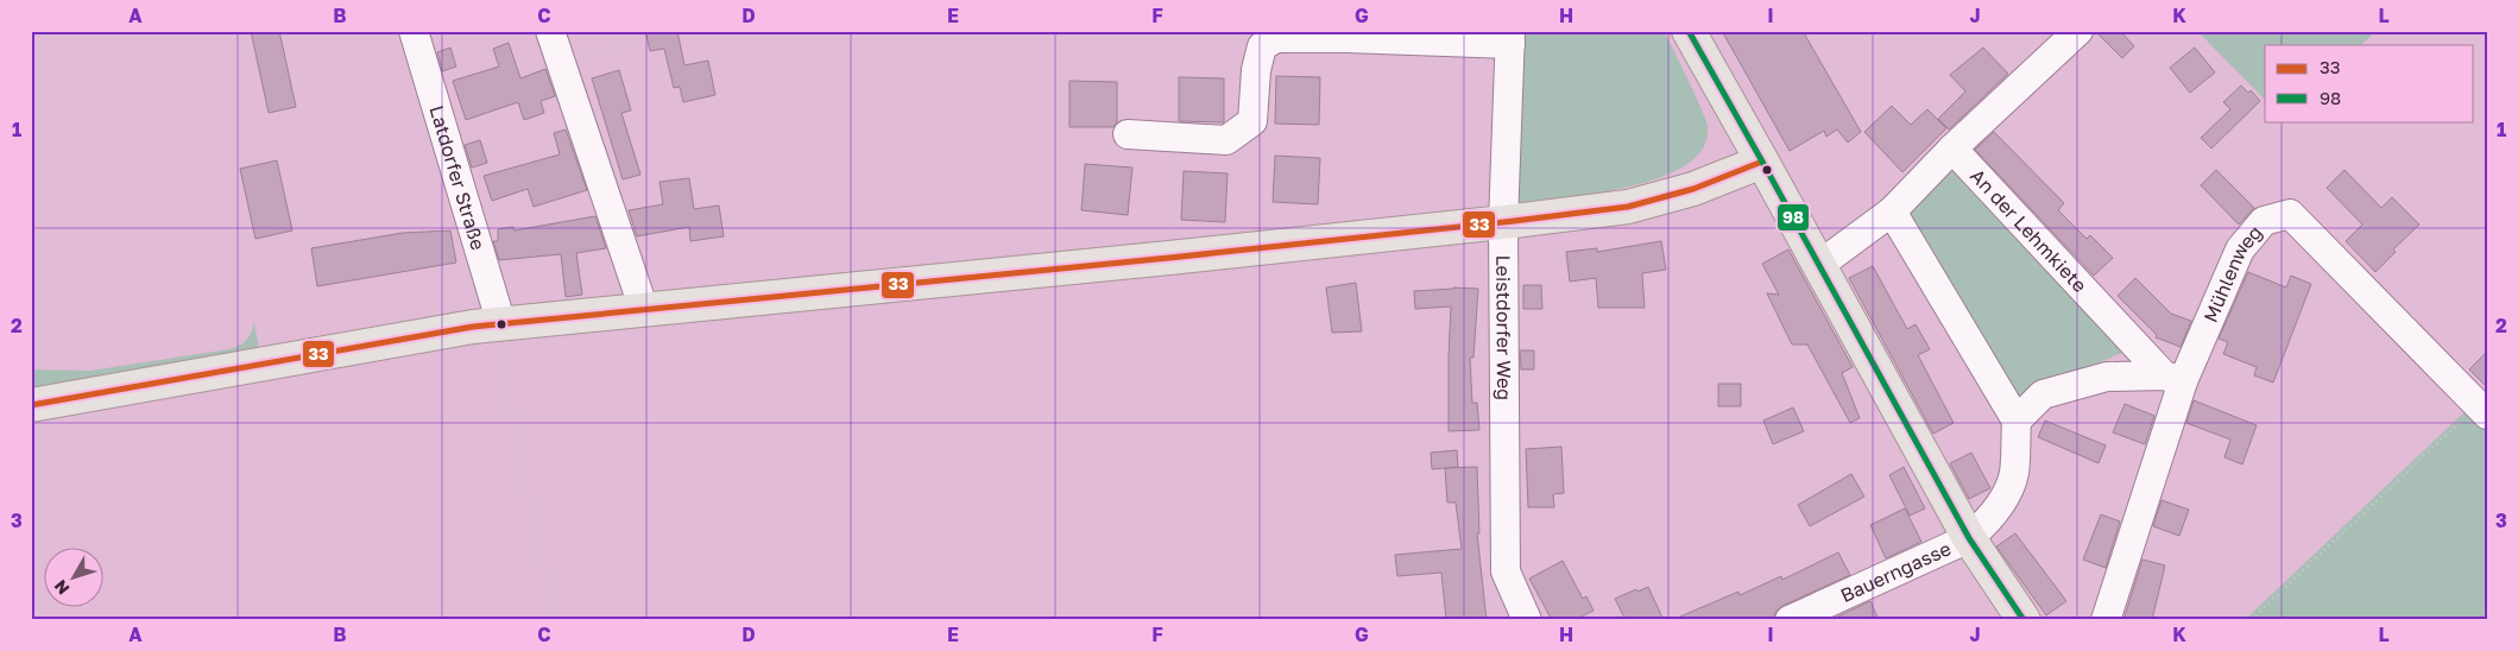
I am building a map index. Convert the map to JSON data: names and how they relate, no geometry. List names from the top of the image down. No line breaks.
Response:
{"streets":{"street":["Latdorfer Straße","An der Lehmkiete","Mühlenweg","Leistdorfer Weg","Bauerngasse"]},"crossings":[["An der Lehmkiete","Mühlenweg"]],"lines":["transit line 98","transit line 33"],"legend":["33","98"],"north":"bottom left","grid":{"columns":["A","B","C","D","E","F","G","H","I","J","K","L"],"rows":["1","2","3"]}}
